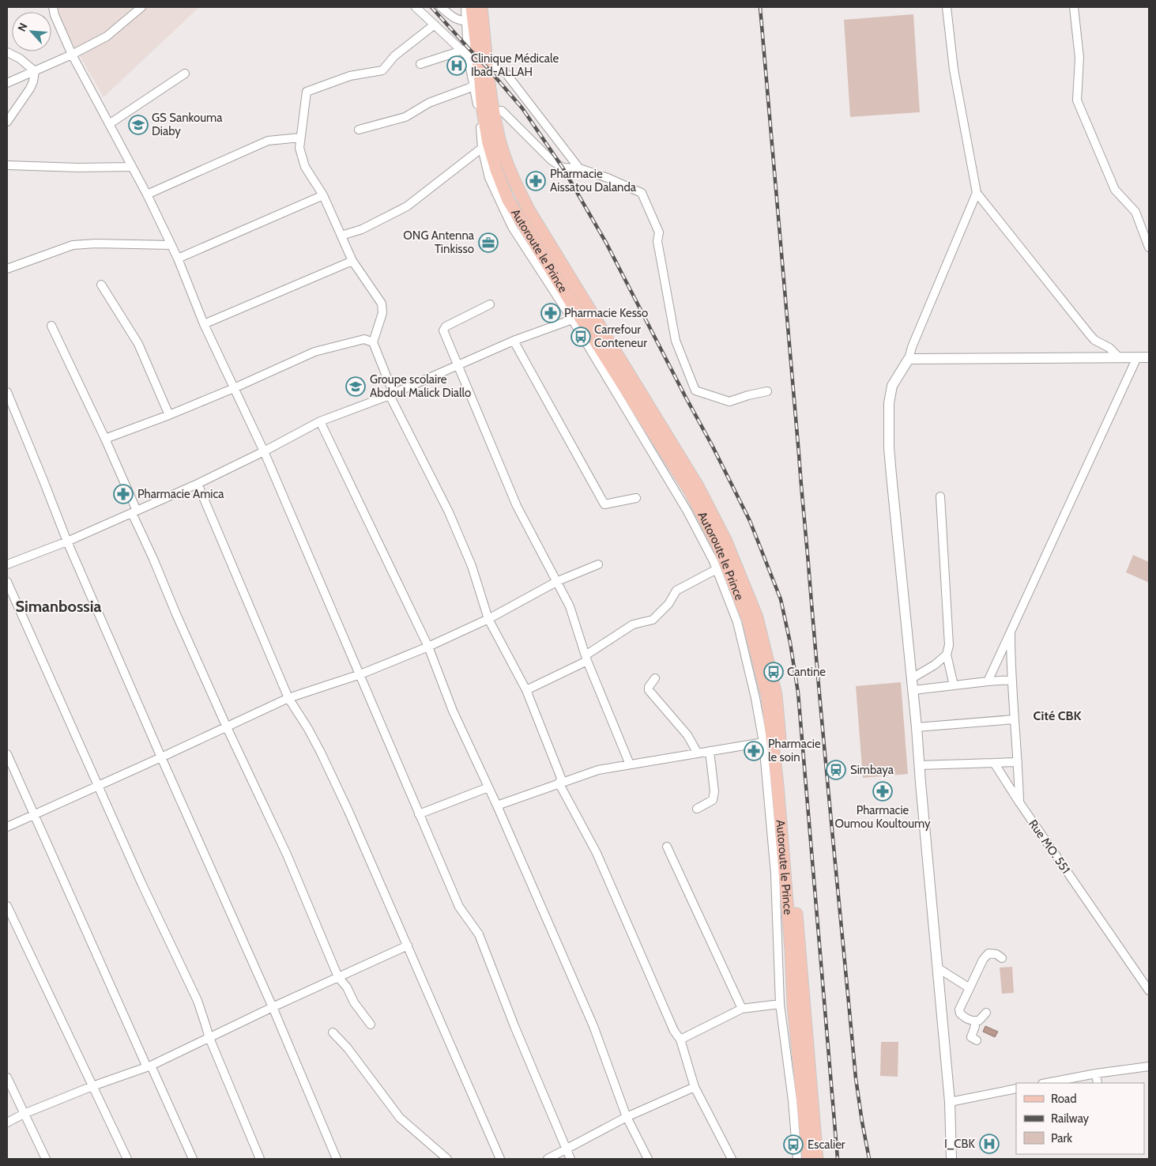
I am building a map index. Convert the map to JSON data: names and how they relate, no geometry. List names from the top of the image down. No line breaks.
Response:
{"streets":{"main road":["Autoroute le Prince"],"street":["Rue MO. 551"]},"districts":["Simanbossia","Cité CBK"],"places":{"hospital":["Clinique Médicale Ibad-ALLAH","I_CBK"],"school or university":["GS Sankouma Diaby","Groupe scolaire Abdoul Malick Diallo"],"pharmacy":["Pharmacie Aissatou Dalanda","Pharmacie Kesso","Pharmacie Amica","Pharmacie le soin","Pharmacie Oumou Koultoumy"],"office":["ONG Antenna Tinkisso"],"bus stop":["Carrefour Conteneur","Cantine","Escalier"],"station":["Simbaya"]},"legend":["Road","Railway","Park"],"north":"top left"}
